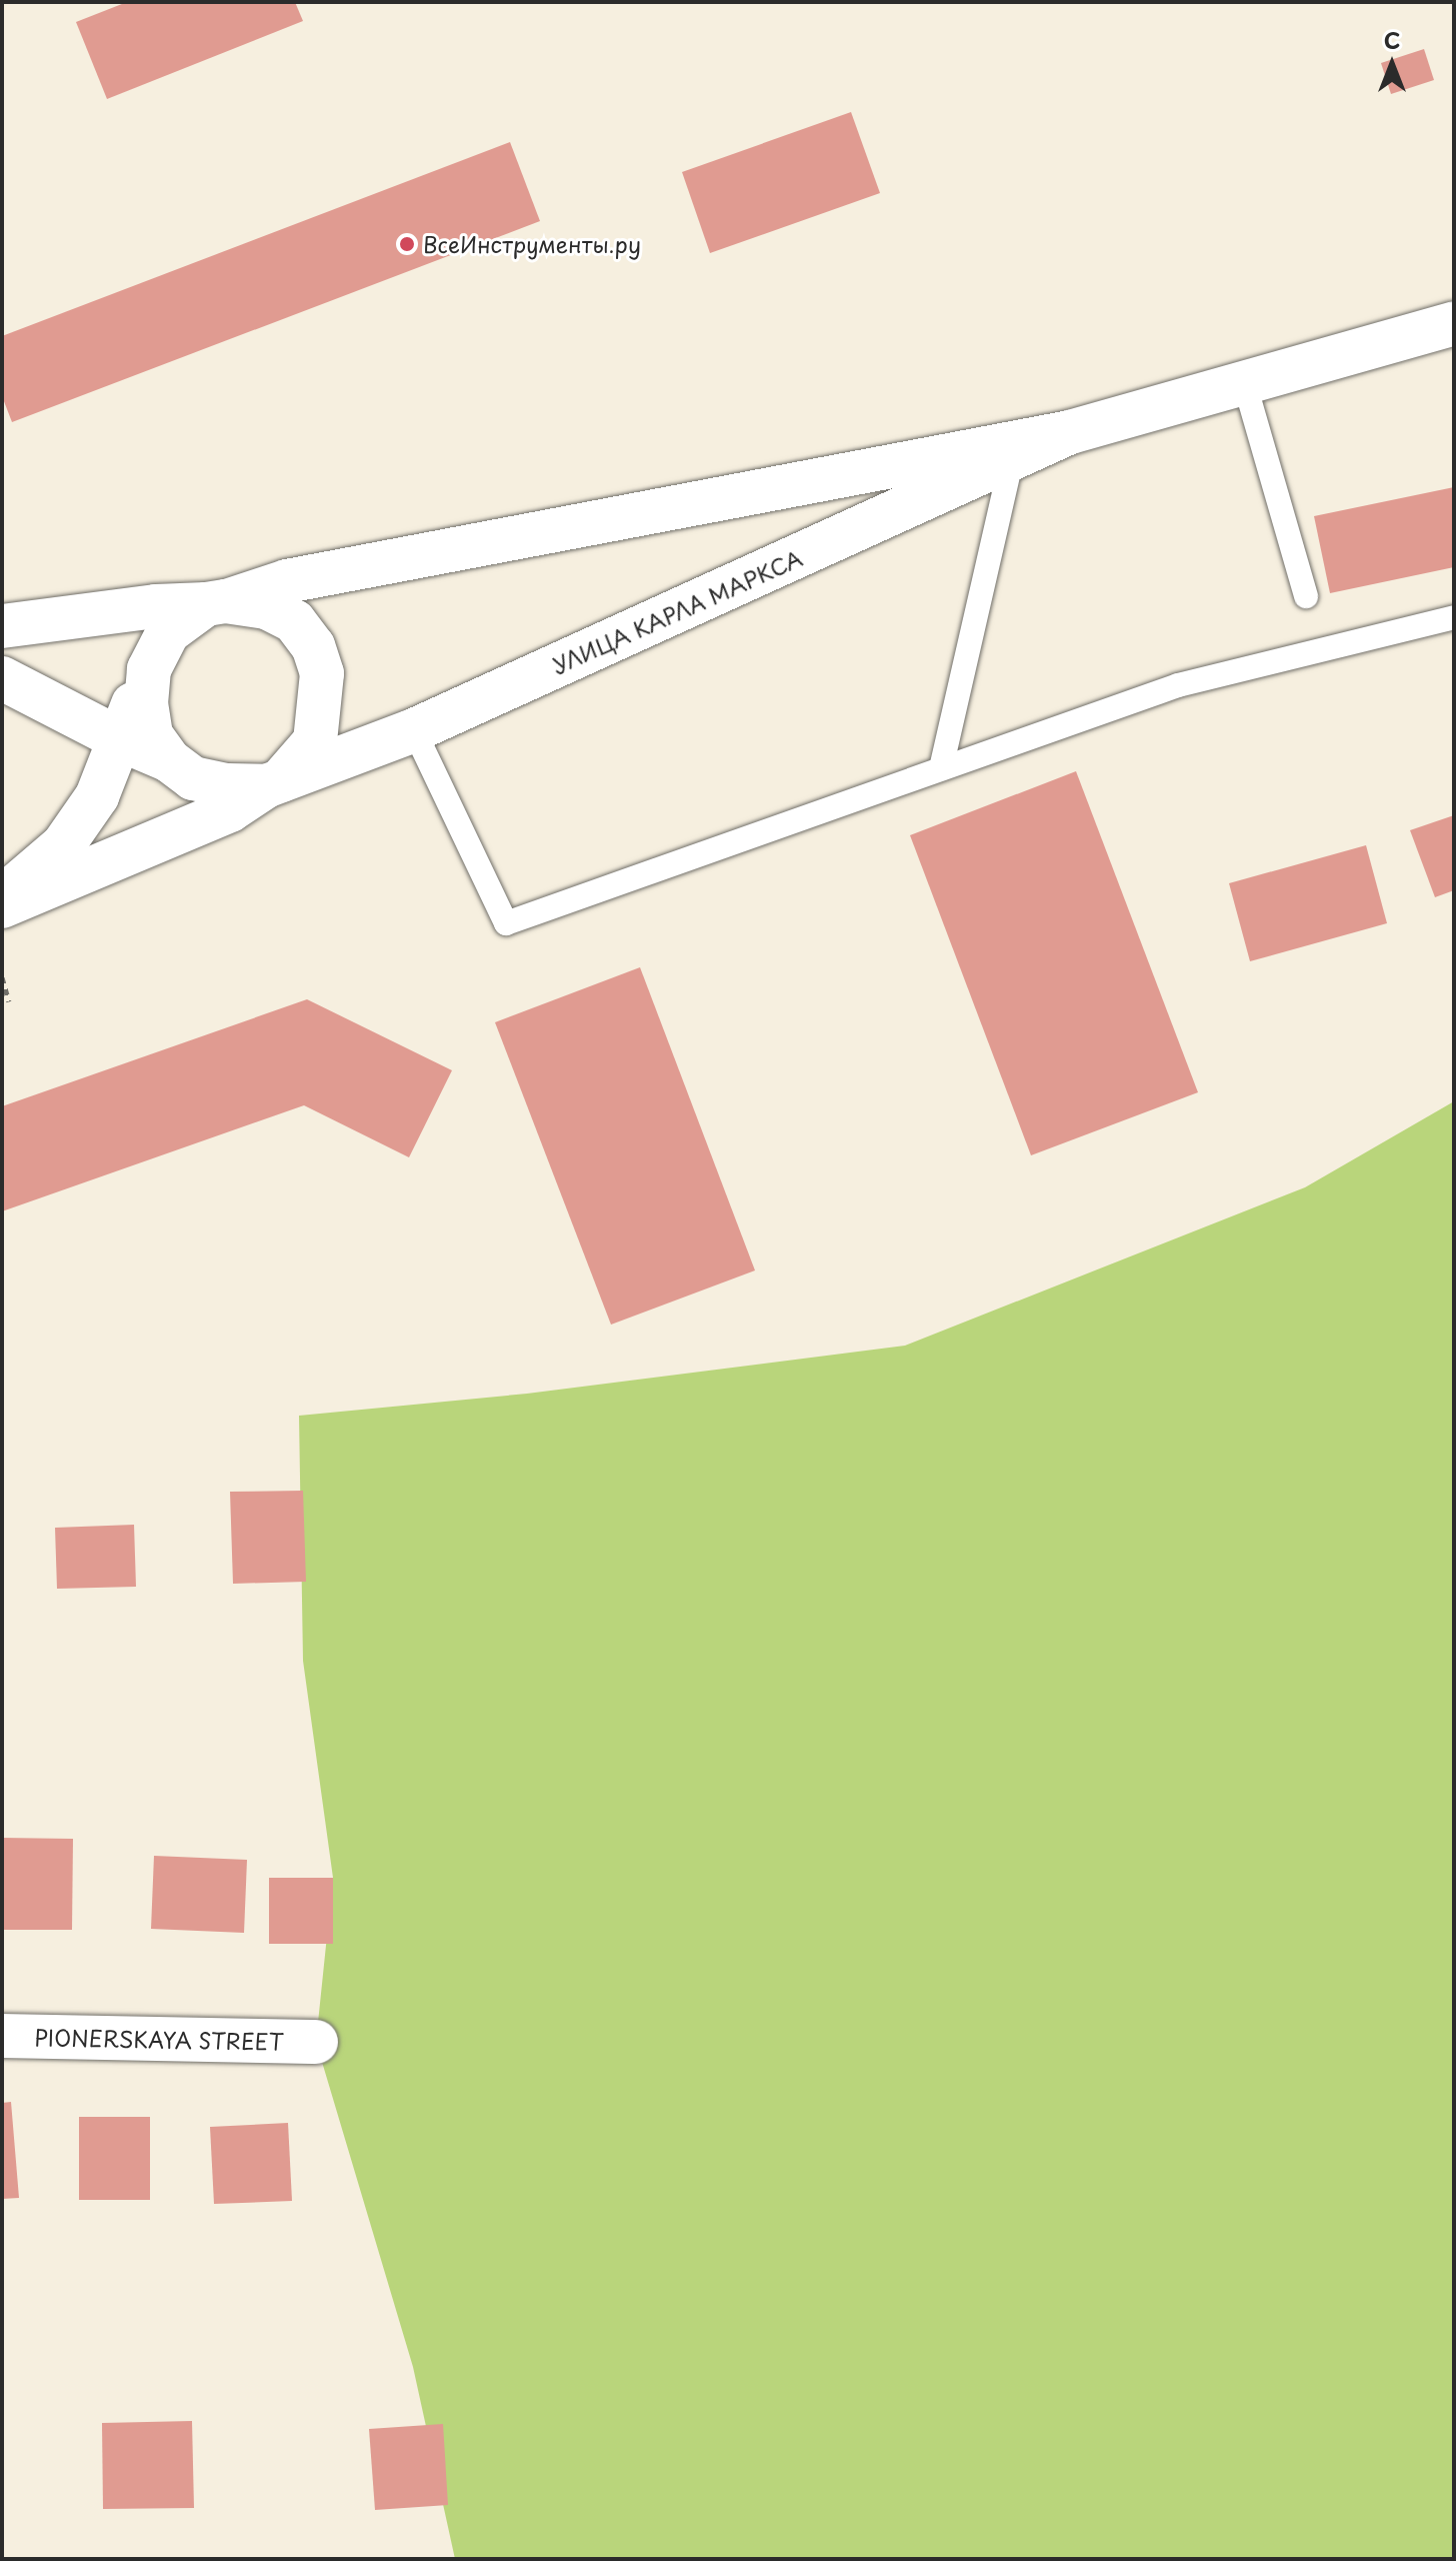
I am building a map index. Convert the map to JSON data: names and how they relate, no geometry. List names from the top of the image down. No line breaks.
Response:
{"streets":{"main road":["УЛИЦА КАРЛА МАРКСА","PIONERSKAYA STREET"]},"places":["ВсеИнструменты.ру"],"north":"top"}
